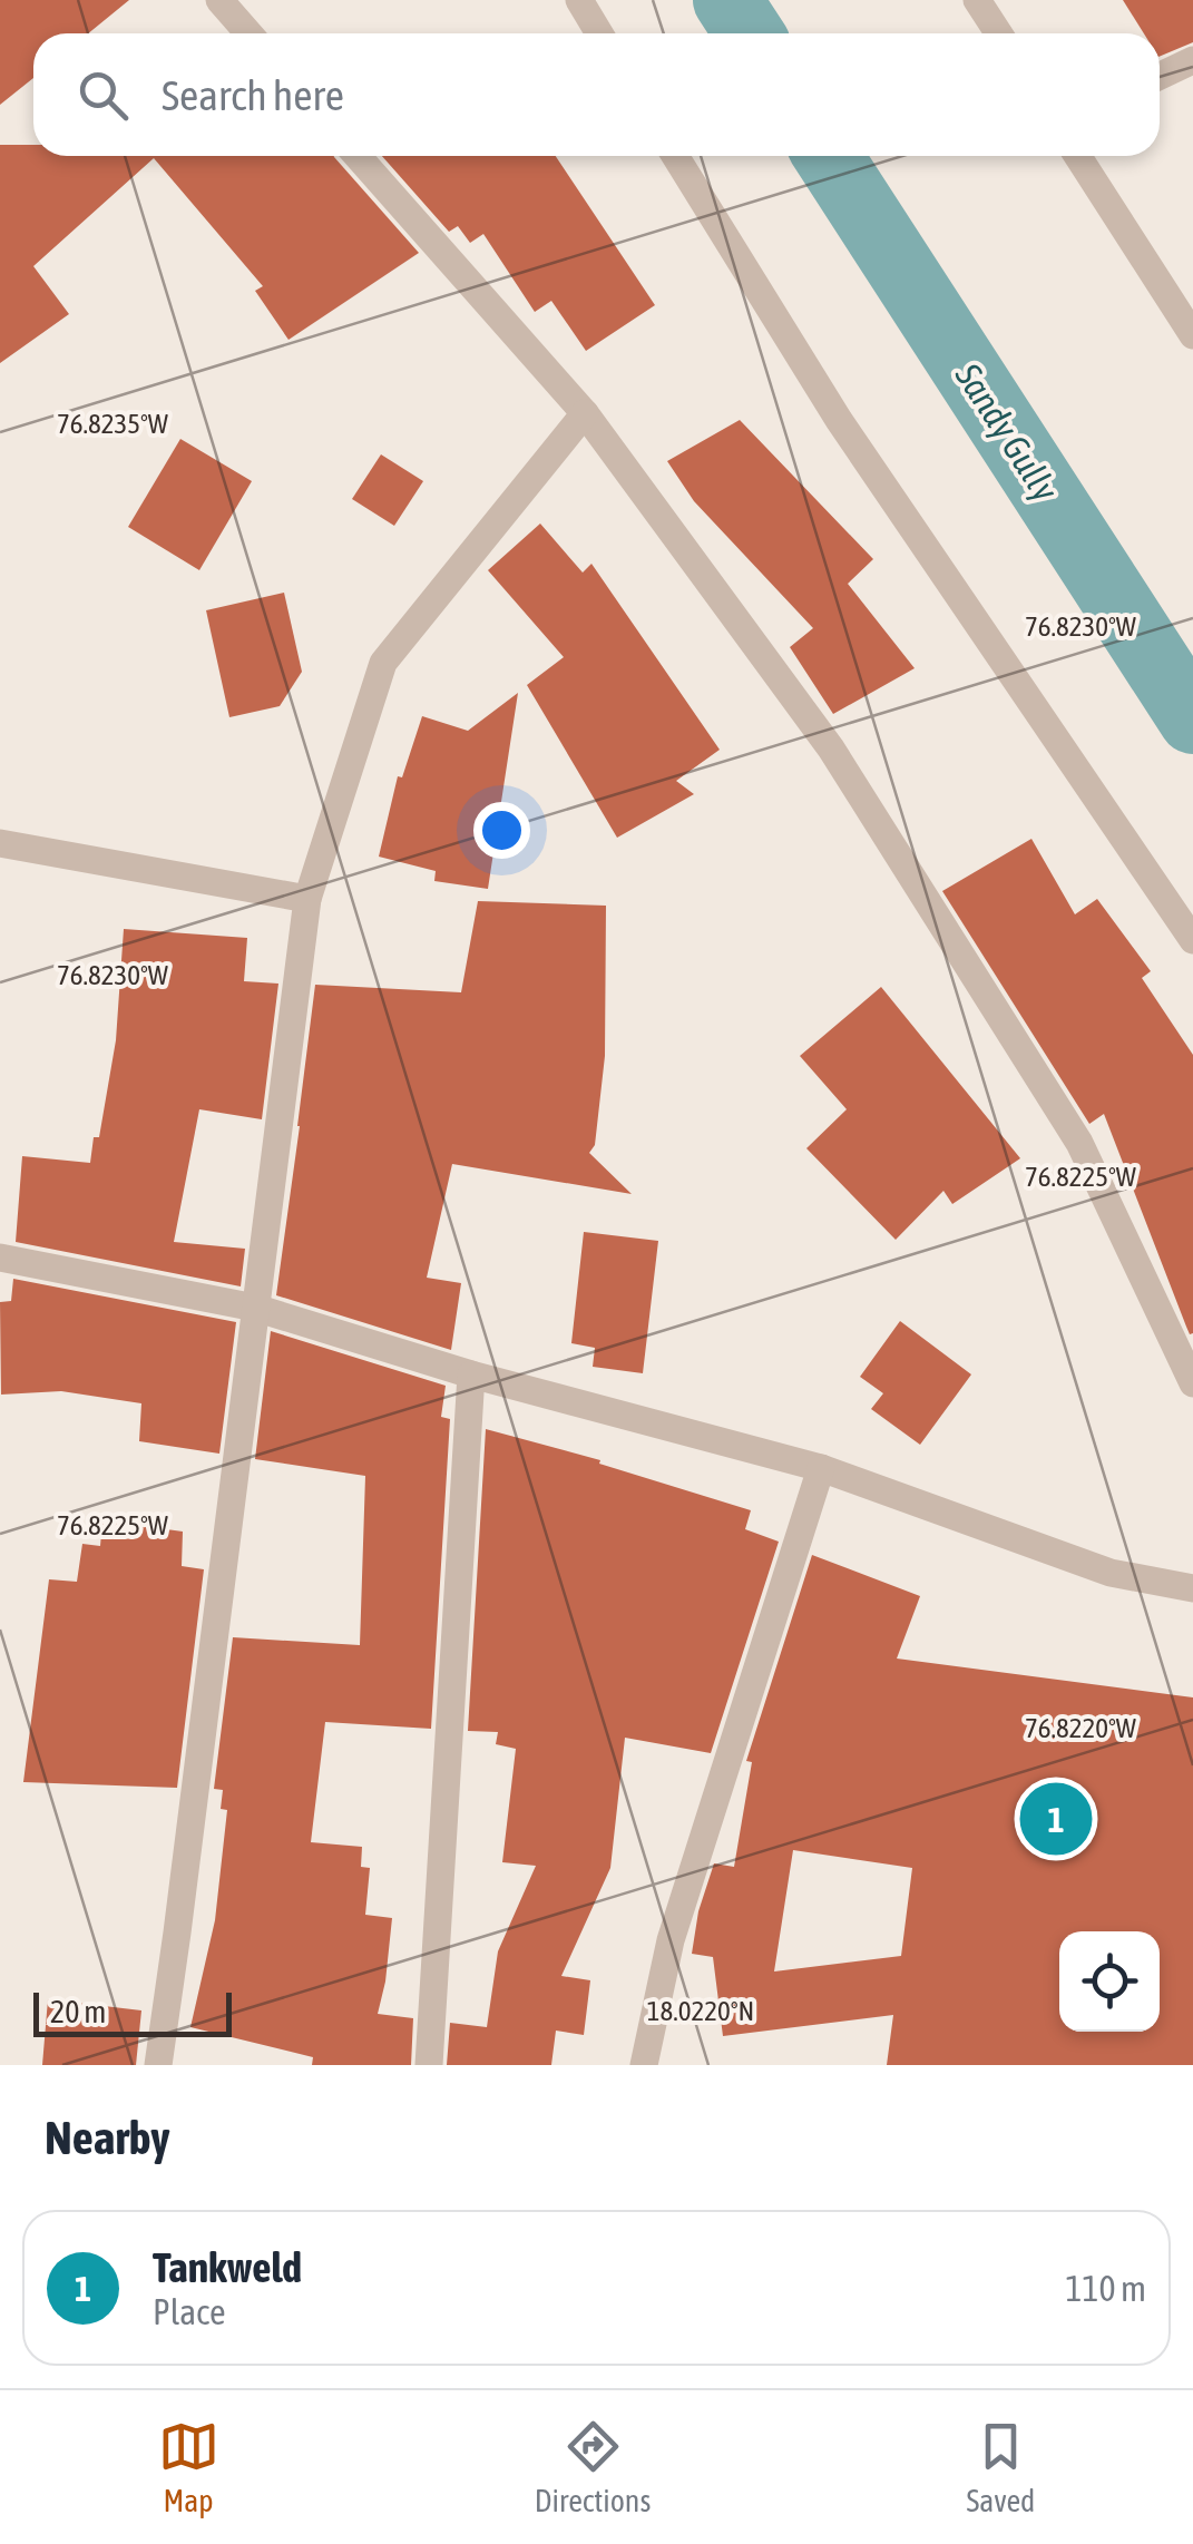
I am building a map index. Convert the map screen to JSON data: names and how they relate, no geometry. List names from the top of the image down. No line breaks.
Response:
{"water":["Sandy Gully"],"scale_bar":"20 m","page":{"search":"Search here","pins":"1","scale":"20 m","heading":"Nearby","list":[{"mark":"1","name":"Tankweld","note":"Place","value":"110 m"}],"nav":["Map","Directions","Saved"]},"coordinates":["76.8235°W","76.8230°W","76.8225°W","76.8220°W","18.0220°N"]}
